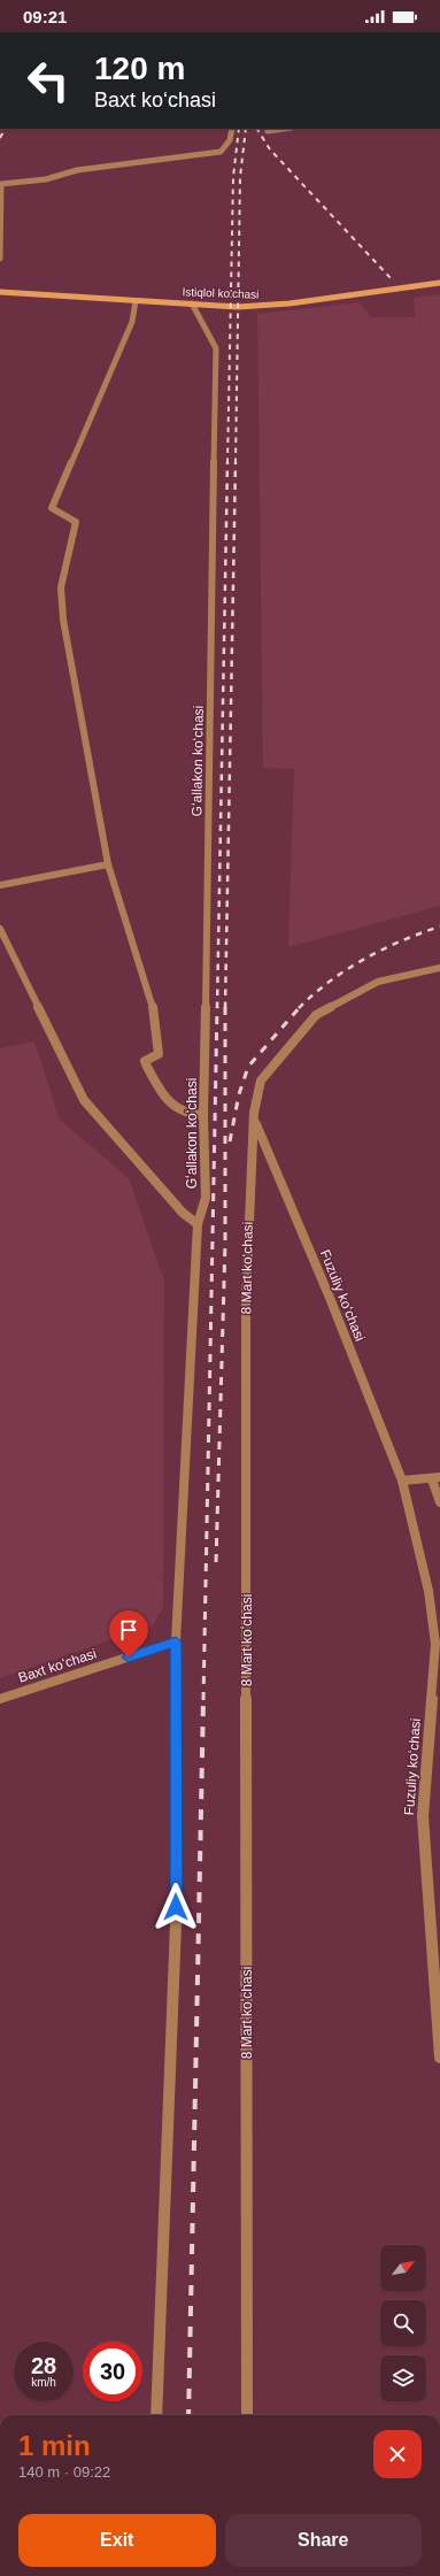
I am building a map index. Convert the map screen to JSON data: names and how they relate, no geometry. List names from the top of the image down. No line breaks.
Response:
{"streets":{"main road":["Istiqlol ko'chasi"],"street":["Gʻallakon koʻchasi","8 Mart koʻchasi","Fuzuliy koʻchasi","Baxt koʻchasi"]},"crossings":[["Istiqlol ko'chasi","Gʻallakon koʻchasi"],["Gʻallakon koʻchasi","Baxt koʻchasi"],["8 Mart koʻchasi","Fuzuliy koʻchasi"]],"north":"top right","page":{"status":"09:21","turn":["120 m","Baxt koʻchasi"],"speed":"28 km/h","limit":"30","heading":["1 min","140 m · 09:22"],"buttons":["Exit","Share"]}}
